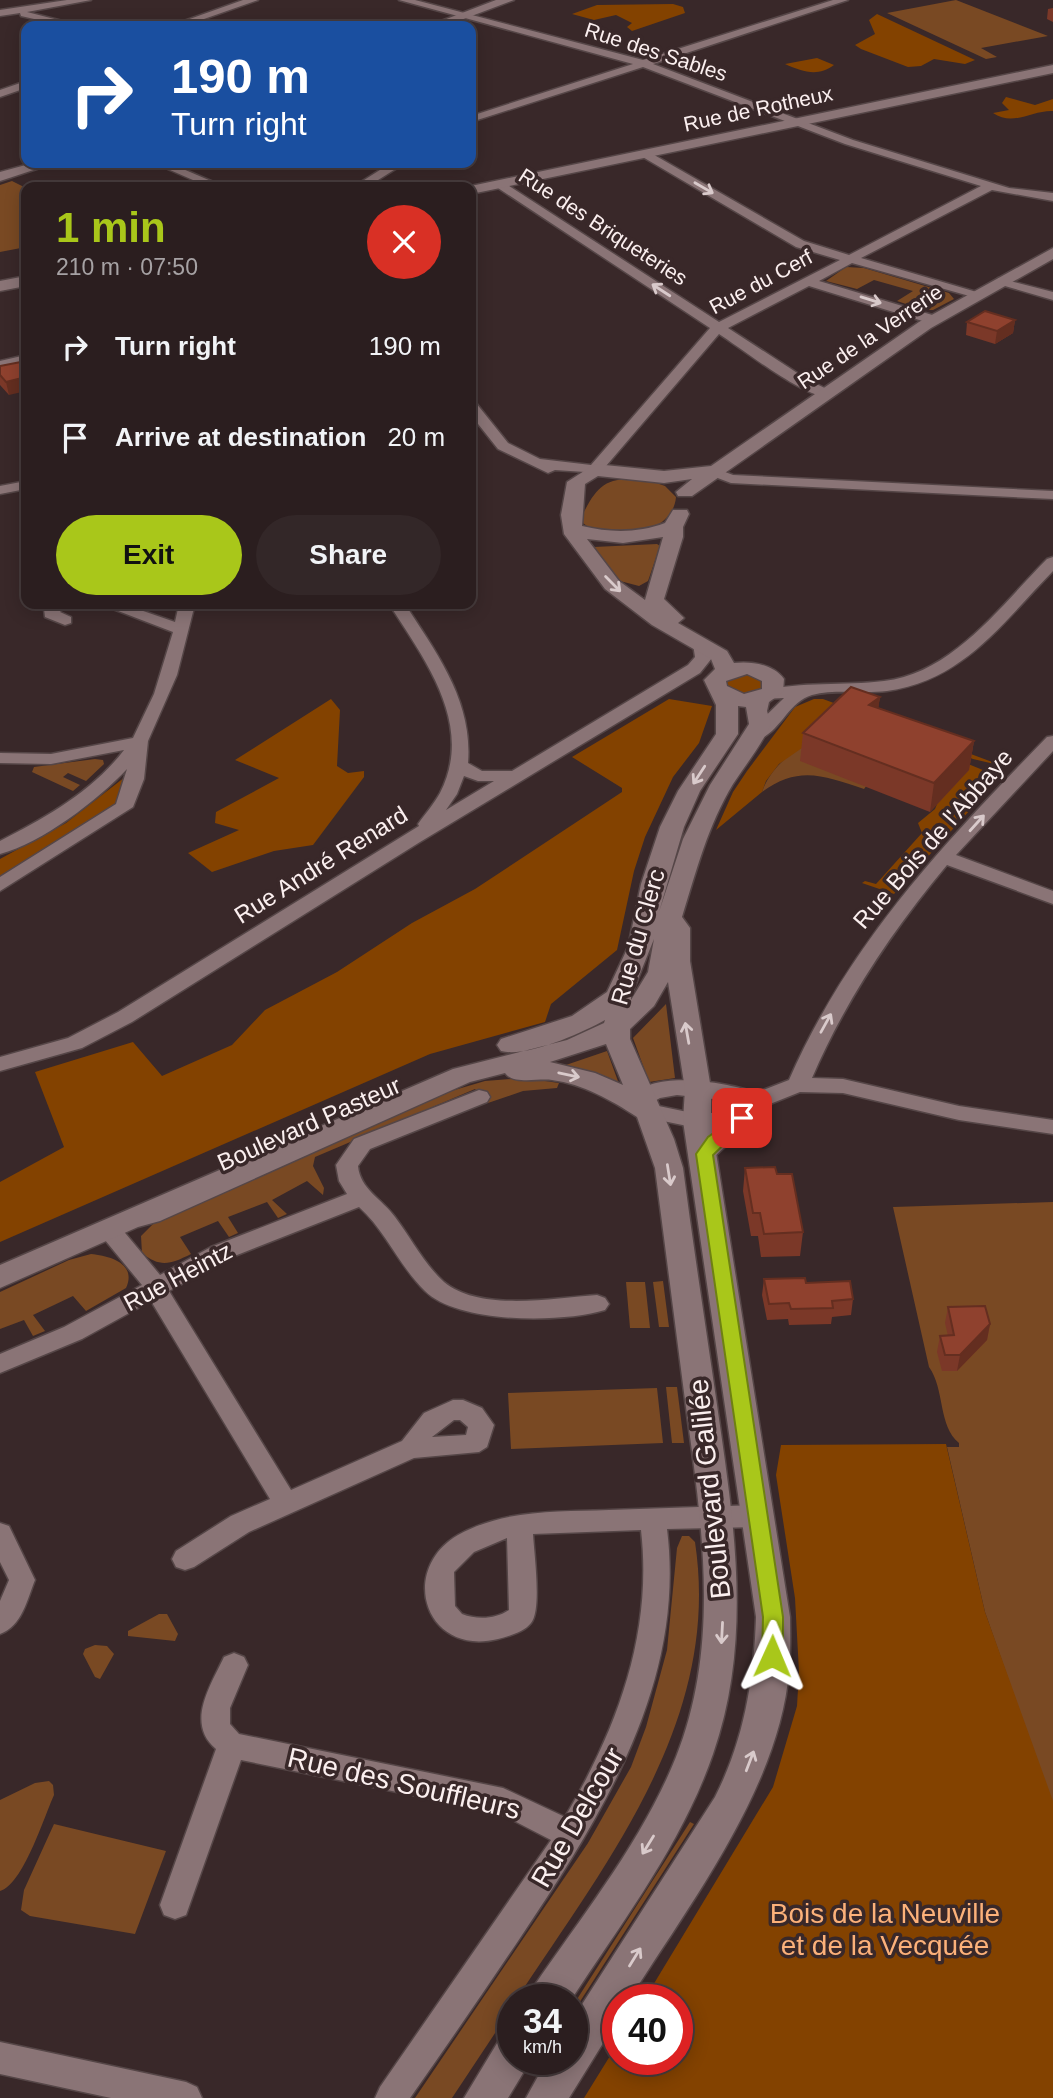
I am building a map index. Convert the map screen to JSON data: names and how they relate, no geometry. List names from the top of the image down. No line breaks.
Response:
{"streets":{"street":["Rue des Sables","Rue de Rotheux","Rue des Briqueteries","Rue du Cerf","Rue de la Verrerie","Rue Bois de l'Abbaye","Rue André Renard","Rue du Clerc","Boulevard Pasteur","Rue Heintz","Boulevard Galilée","Rue des Souffleurs","Rue Delcour"]},"crossings":[["Rue des Sables","Rue de Rotheux"],["Rue des Sables","Rue du Cerf"],["Rue de Rotheux","Rue des Briqueteries"],["Rue des Briqueteries","Rue du Cerf"],["Rue des Briqueteries","Rue de la Verrerie"],["Rue André Renard","Rue du Clerc"],["Rue du Clerc","Boulevard Pasteur"],["Rue du Clerc","Boulevard Galilée"],["Boulevard Pasteur","Boulevard Galilée"],["Rue des Souffleurs","Rue Delcour"]],"one_way":["Rue Bois de l'Abbaye"],"parks":["Bois de la Neuville et de la Vecquée"],"page":{"turn":["190 m","Turn right"],"heading":["1 min","210 m · 07:50"],"list":[{"name":"Turn right","value":"190 m"},{"name":"Arrive at destination","value":"20 m"}],"buttons":["Exit","Share"],"speed":"34 km/h","limit":"40"}}
